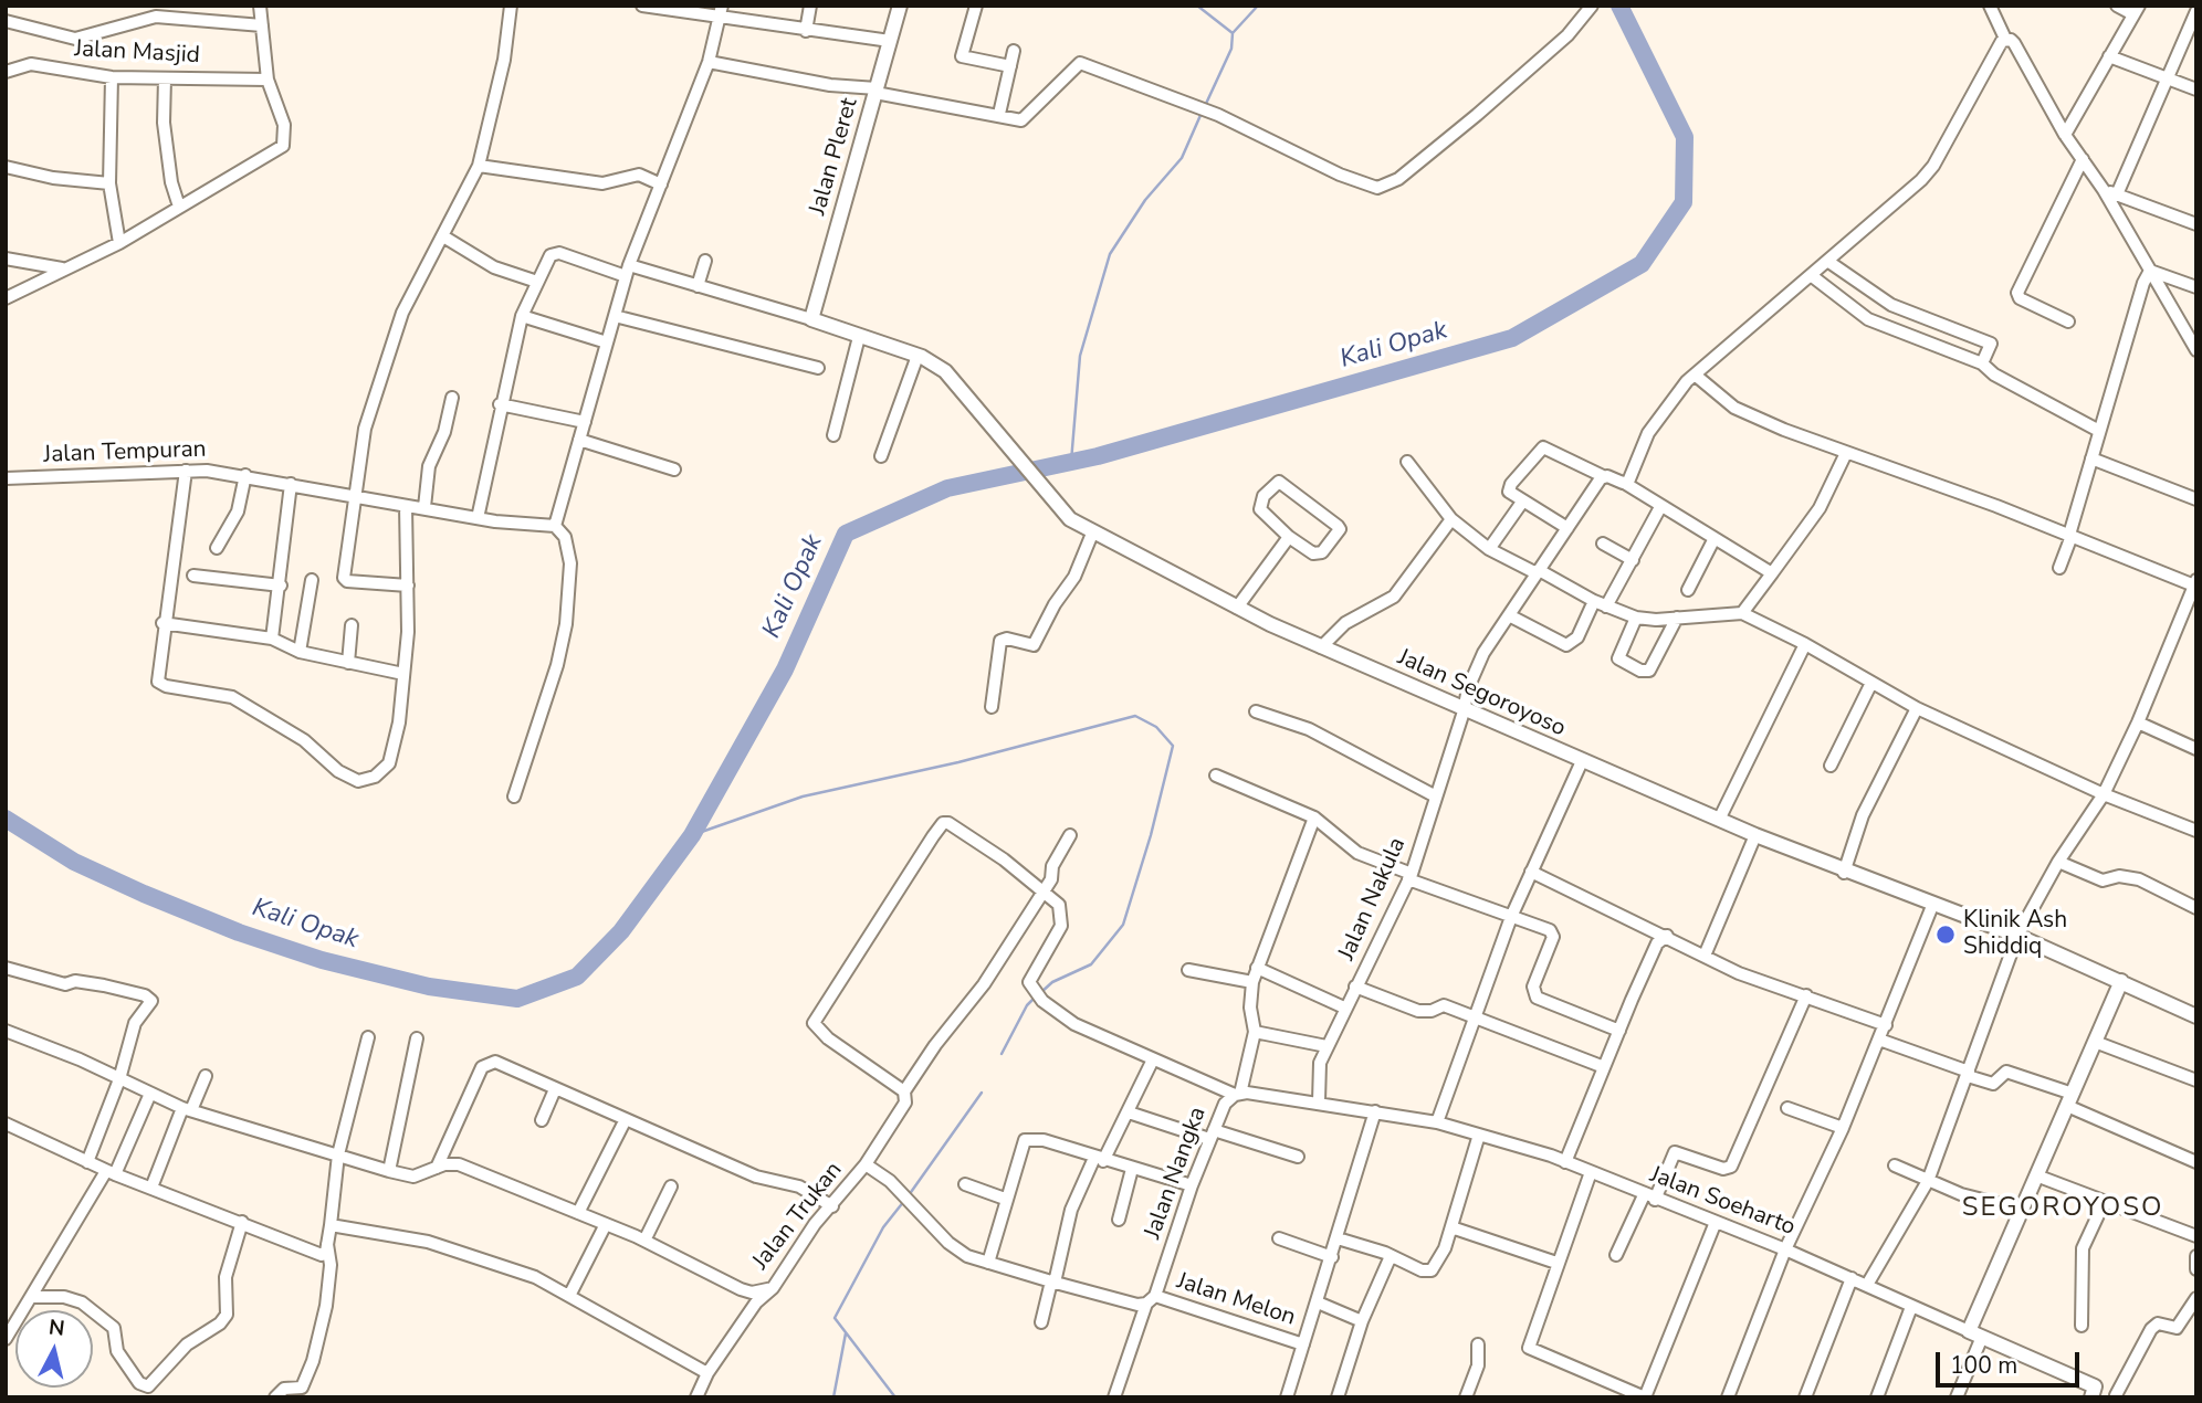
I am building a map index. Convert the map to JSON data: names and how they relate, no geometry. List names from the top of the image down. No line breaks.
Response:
{"streets":{"main road":["Jalan Pleret","Jalan Segoroyoso","Jalan Soeharto"],"street":["Jalan Masjid","Jalan Tempuran","Jalan Nakula","Jalan Nangka","Jalan Trukan","Jalan Melon"]},"crossings":[["Jalan Pleret","Jalan Segoroyoso"],["Jalan Segoroyoso","Jalan Nakula"],["Jalan Nakula","Jalan Nangka"],["Jalan Nakula","Jalan Soeharto"],["Jalan Nangka","Jalan Soeharto"],["Jalan Nangka","Jalan Trukan"],["Jalan Nangka","Jalan Melon"],["Jalan Trukan","Jalan Melon"]],"districts":["SEGOROYOSO"],"water":["Kali Opak"],"places":["Klinik Ash Shiddiq"],"scale_bar":"100 m","north":"top"}
